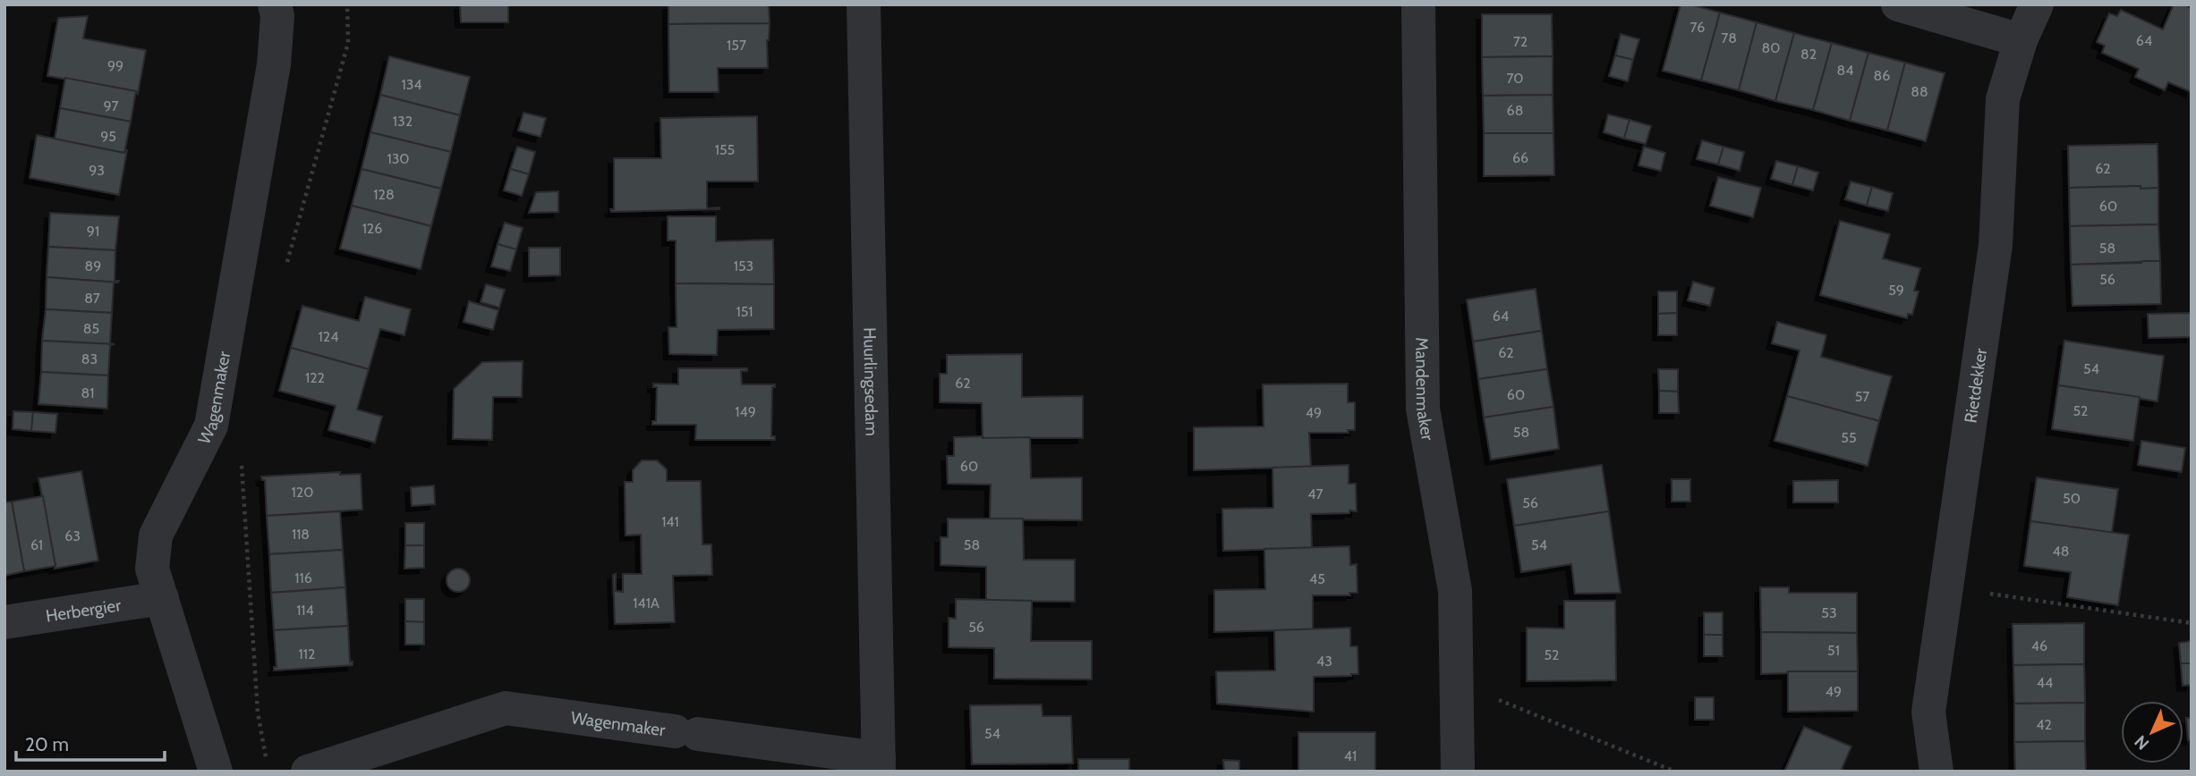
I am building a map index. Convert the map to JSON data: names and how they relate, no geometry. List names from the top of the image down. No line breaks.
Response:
{"streets":{"street":["Huurlingsedam","Rietdekker","Mandenmaker","Wagenmaker","Herbergier"]},"crossings":[["Huurlingsedam","Wagenmaker"],["Wagenmaker","Herbergier"]],"house_numbers":["76","78","64","72","157","80","82","99","84","86","70","134","88","97","68","132","95","155","66","130","62","93","128","60","126","91","58","89","153","56","59","87","151","64","85","124","62","83","54","122","62","81","60","57","52","149","49","58","55","60","120","47","50","56","141","118","63","61","58","54","48","116","45","141A","114","53","56","46","51","112","52","43","44","49","42","54","41"],"scale_bar":"20 m","north":"bottom left"}
